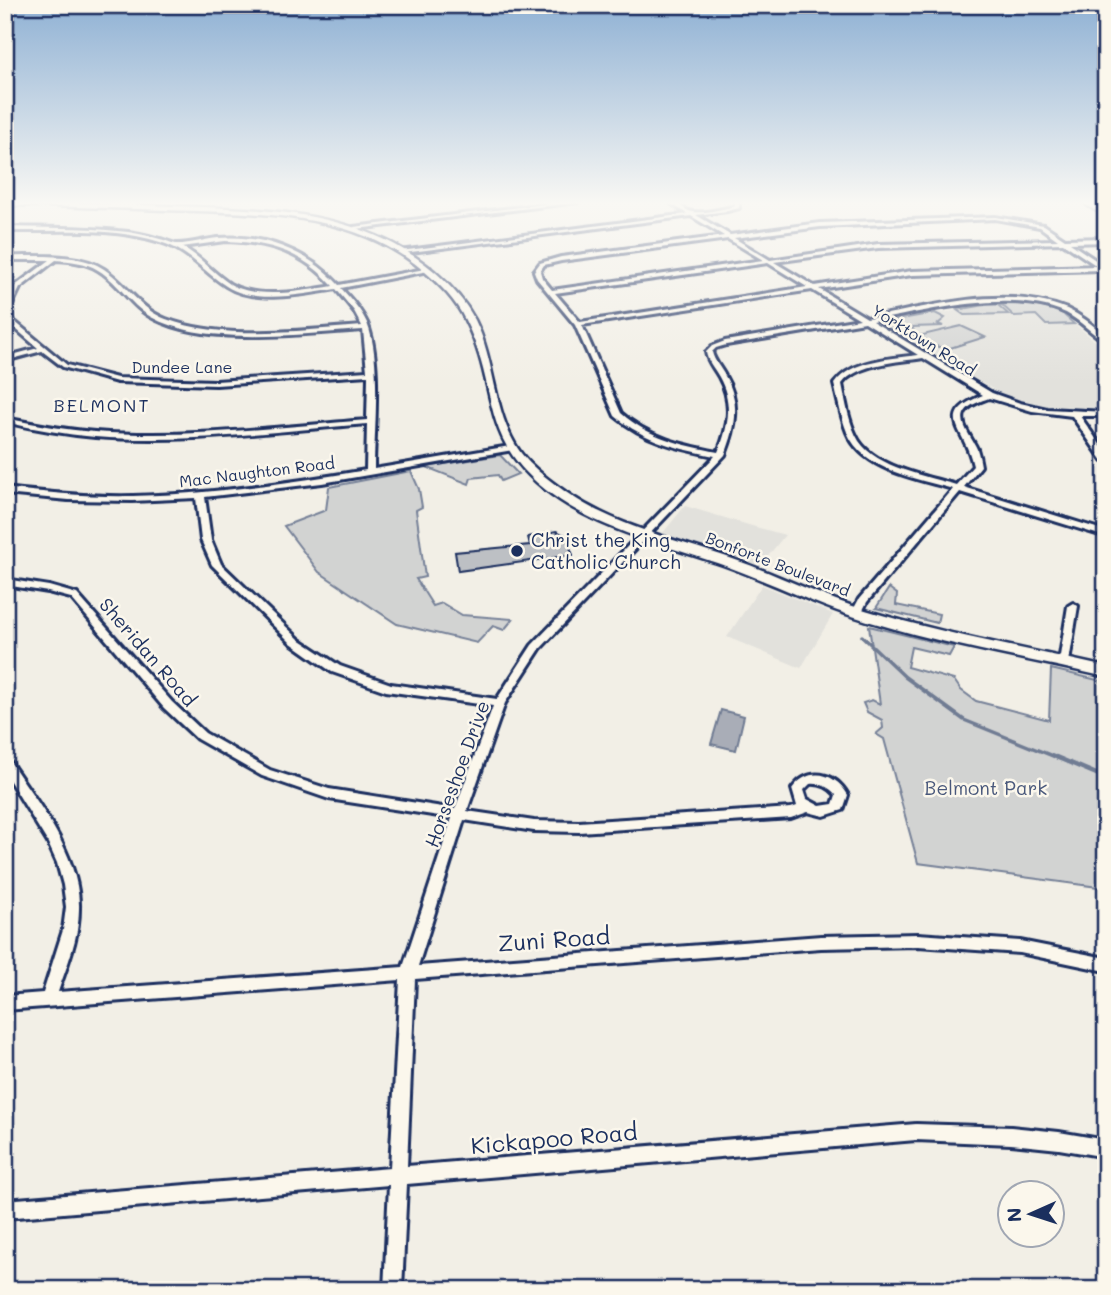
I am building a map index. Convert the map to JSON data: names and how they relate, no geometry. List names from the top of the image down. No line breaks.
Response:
{"streets":{"main road":["Bonforte Boulevard"],"street":["Yorktown Road","Dundee Lane","Mac Naughton Road","Sheridan Road","Horseshoe Drive","Zuni Road","Kickapoo Road"]},"crossings":[["Yorktown Road","Horseshoe Drive"],["Mac Naughton Road","Bonforte Boulevard"],["Bonforte Boulevard","Horseshoe Drive"],["Sheridan Road","Horseshoe Drive"],["Horseshoe Drive","Zuni Road"],["Horseshoe Drive","Kickapoo Road"]],"districts":["BELMONT"],"parks":["Belmont Park"],"places":["Christ the King Catholic Church"],"north":"left"}
